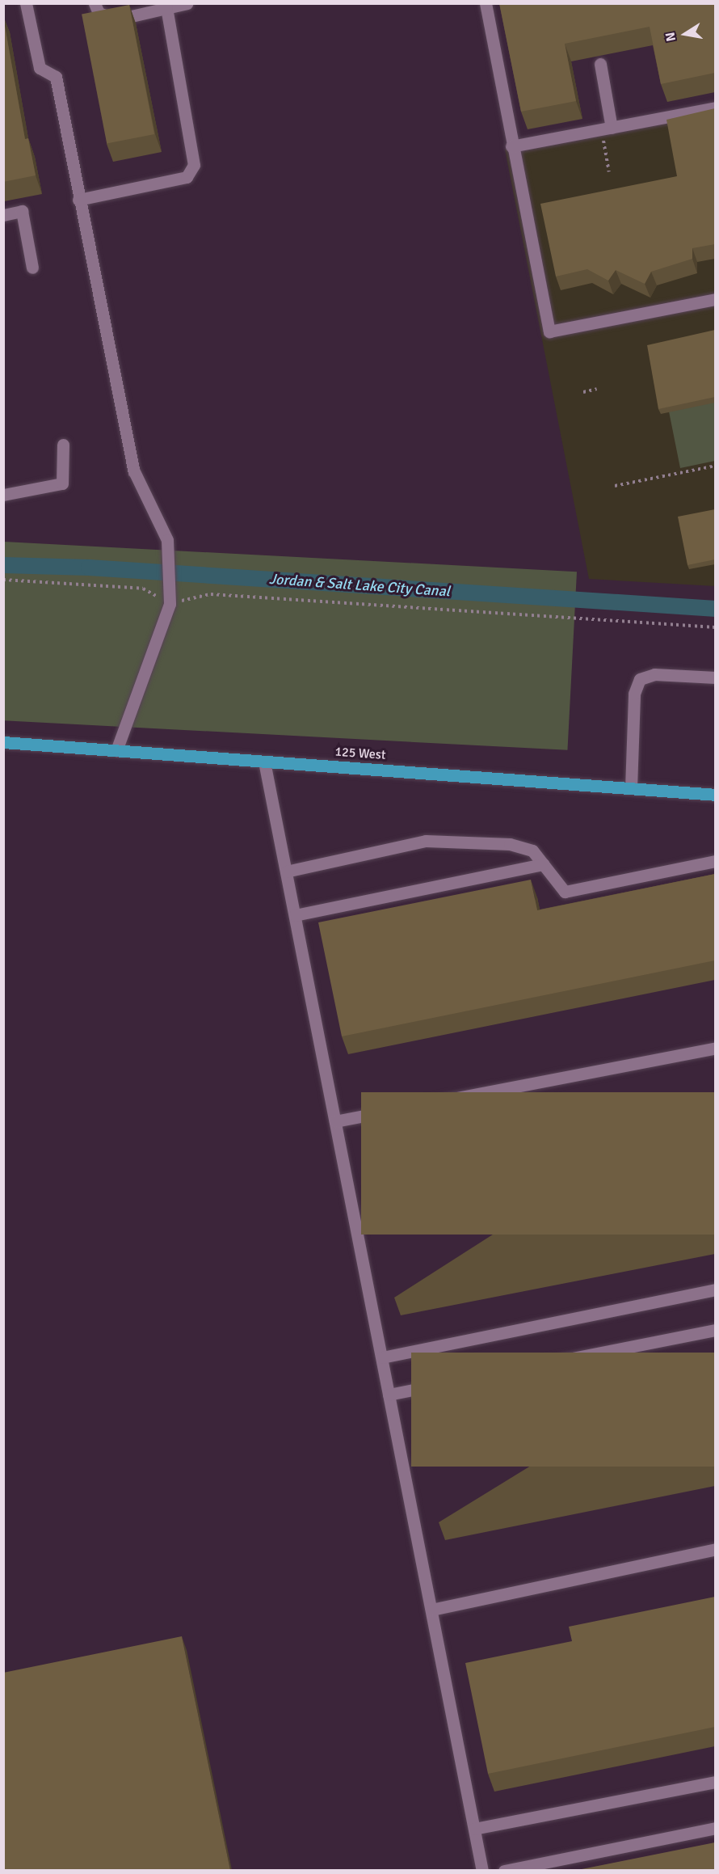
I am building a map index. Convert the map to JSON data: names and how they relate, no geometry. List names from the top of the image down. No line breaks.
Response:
{"streets":{"main road":["125 West"]},"water":["Jordan & Salt Lake City Canal"],"north":"left"}
